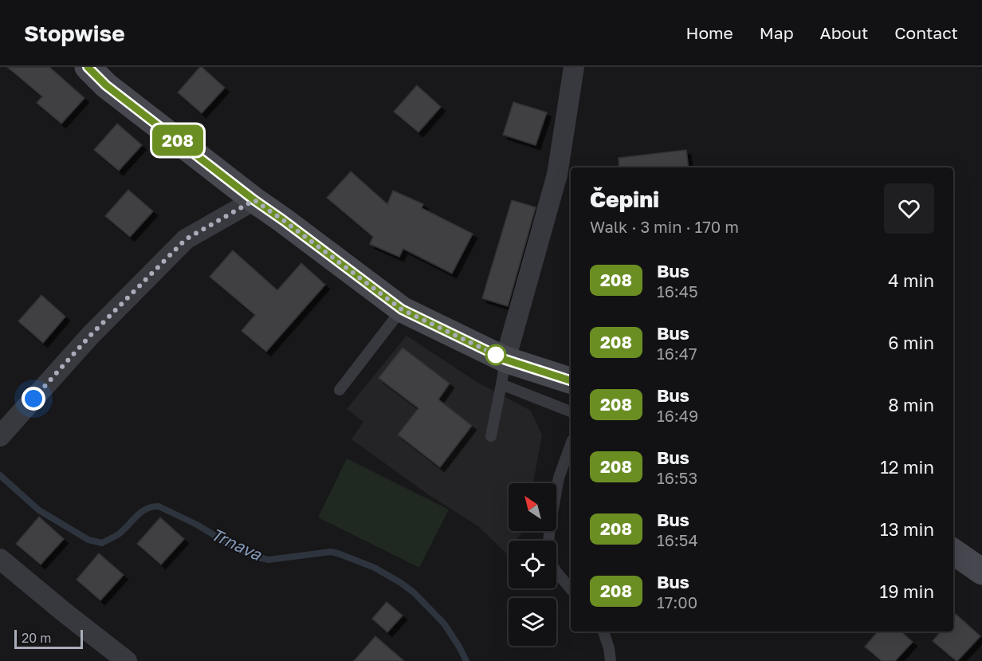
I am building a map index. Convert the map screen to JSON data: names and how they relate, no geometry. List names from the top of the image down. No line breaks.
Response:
{"water":["Trnava"],"lines":["bus line 208"],"scale_bar":"20 m","north":"top left","page":{"header":"Stopwise","nav":["Home","Map","About","Contact"],"on_map":"208","heading":["Čepini","Walk · 3 min · 170 m"],"list":[{"mark":"208","name":"Bus","note":"16:45","value":"4 min"},{"mark":"208","name":"Bus","note":"16:47","value":"6 min"},{"mark":"208","name":"Bus","note":"16:49","value":"8 min"},{"mark":"208","name":"Bus","note":"16:53","value":"12 min"},{"mark":"208","name":"Bus","note":"16:54","value":"13 min"},{"mark":"208","name":"Bus","note":"17:00","value":"19 min"}],"scale":"20 m"}}
